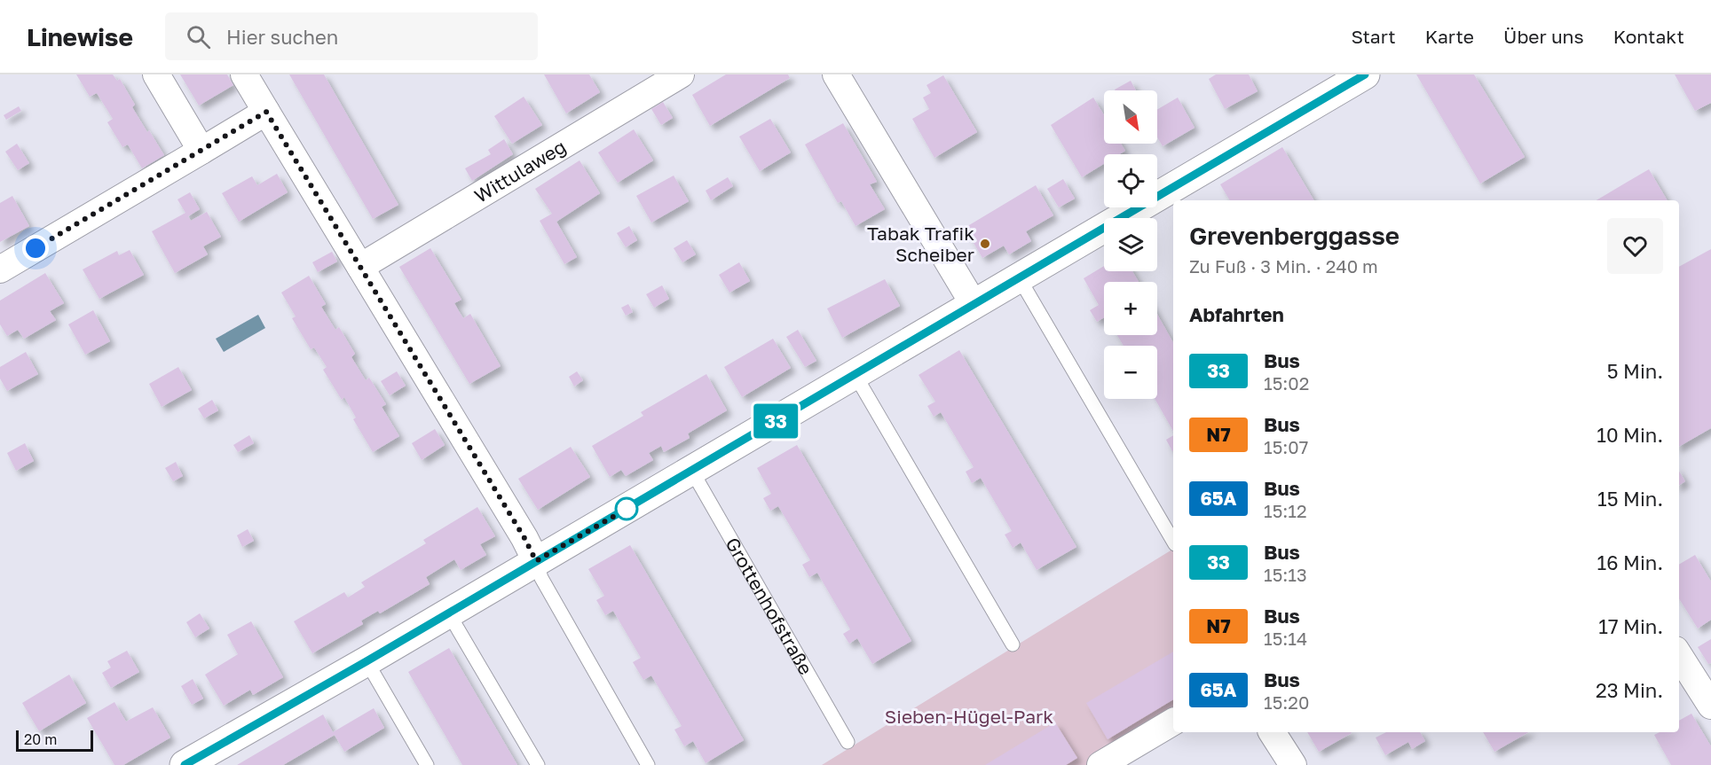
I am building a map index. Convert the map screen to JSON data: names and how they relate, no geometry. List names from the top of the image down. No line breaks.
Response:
{"streets":{"street":["Wittulaweg"],"lane":["Grottenhofstraße"]},"parks":["Sieben-Hügel-Park"],"places":["Tabak Trafik Scheiber"],"lines":["bus line 33"],"scale_bar":"20 m","north":"bottom right","page":{"header":"Linewise","search":"Hier suchen","nav":["Start","Karte","Über uns","Kontakt"],"on_map":"33","map_buttons":["+","−"],"heading":[["Grevenberggasse","Zu Fuß · 3 Min. · 240 m"],"Abfahrten"],"list":[{"mark":"33","name":"Bus","note":"15:02","value":"5 Min."},{"mark":"N7","name":"Bus","note":"15:07","value":"10 Min."},{"mark":"65A","name":"Bus","note":"15:12","value":"15 Min."},{"mark":"33","name":"Bus","note":"15:13","value":"16 Min."},{"mark":"N7","name":"Bus","note":"15:14","value":"17 Min."},{"mark":"65A","name":"Bus","note":"15:20","value":"23 Min."}],"scale":"20 m"}}
